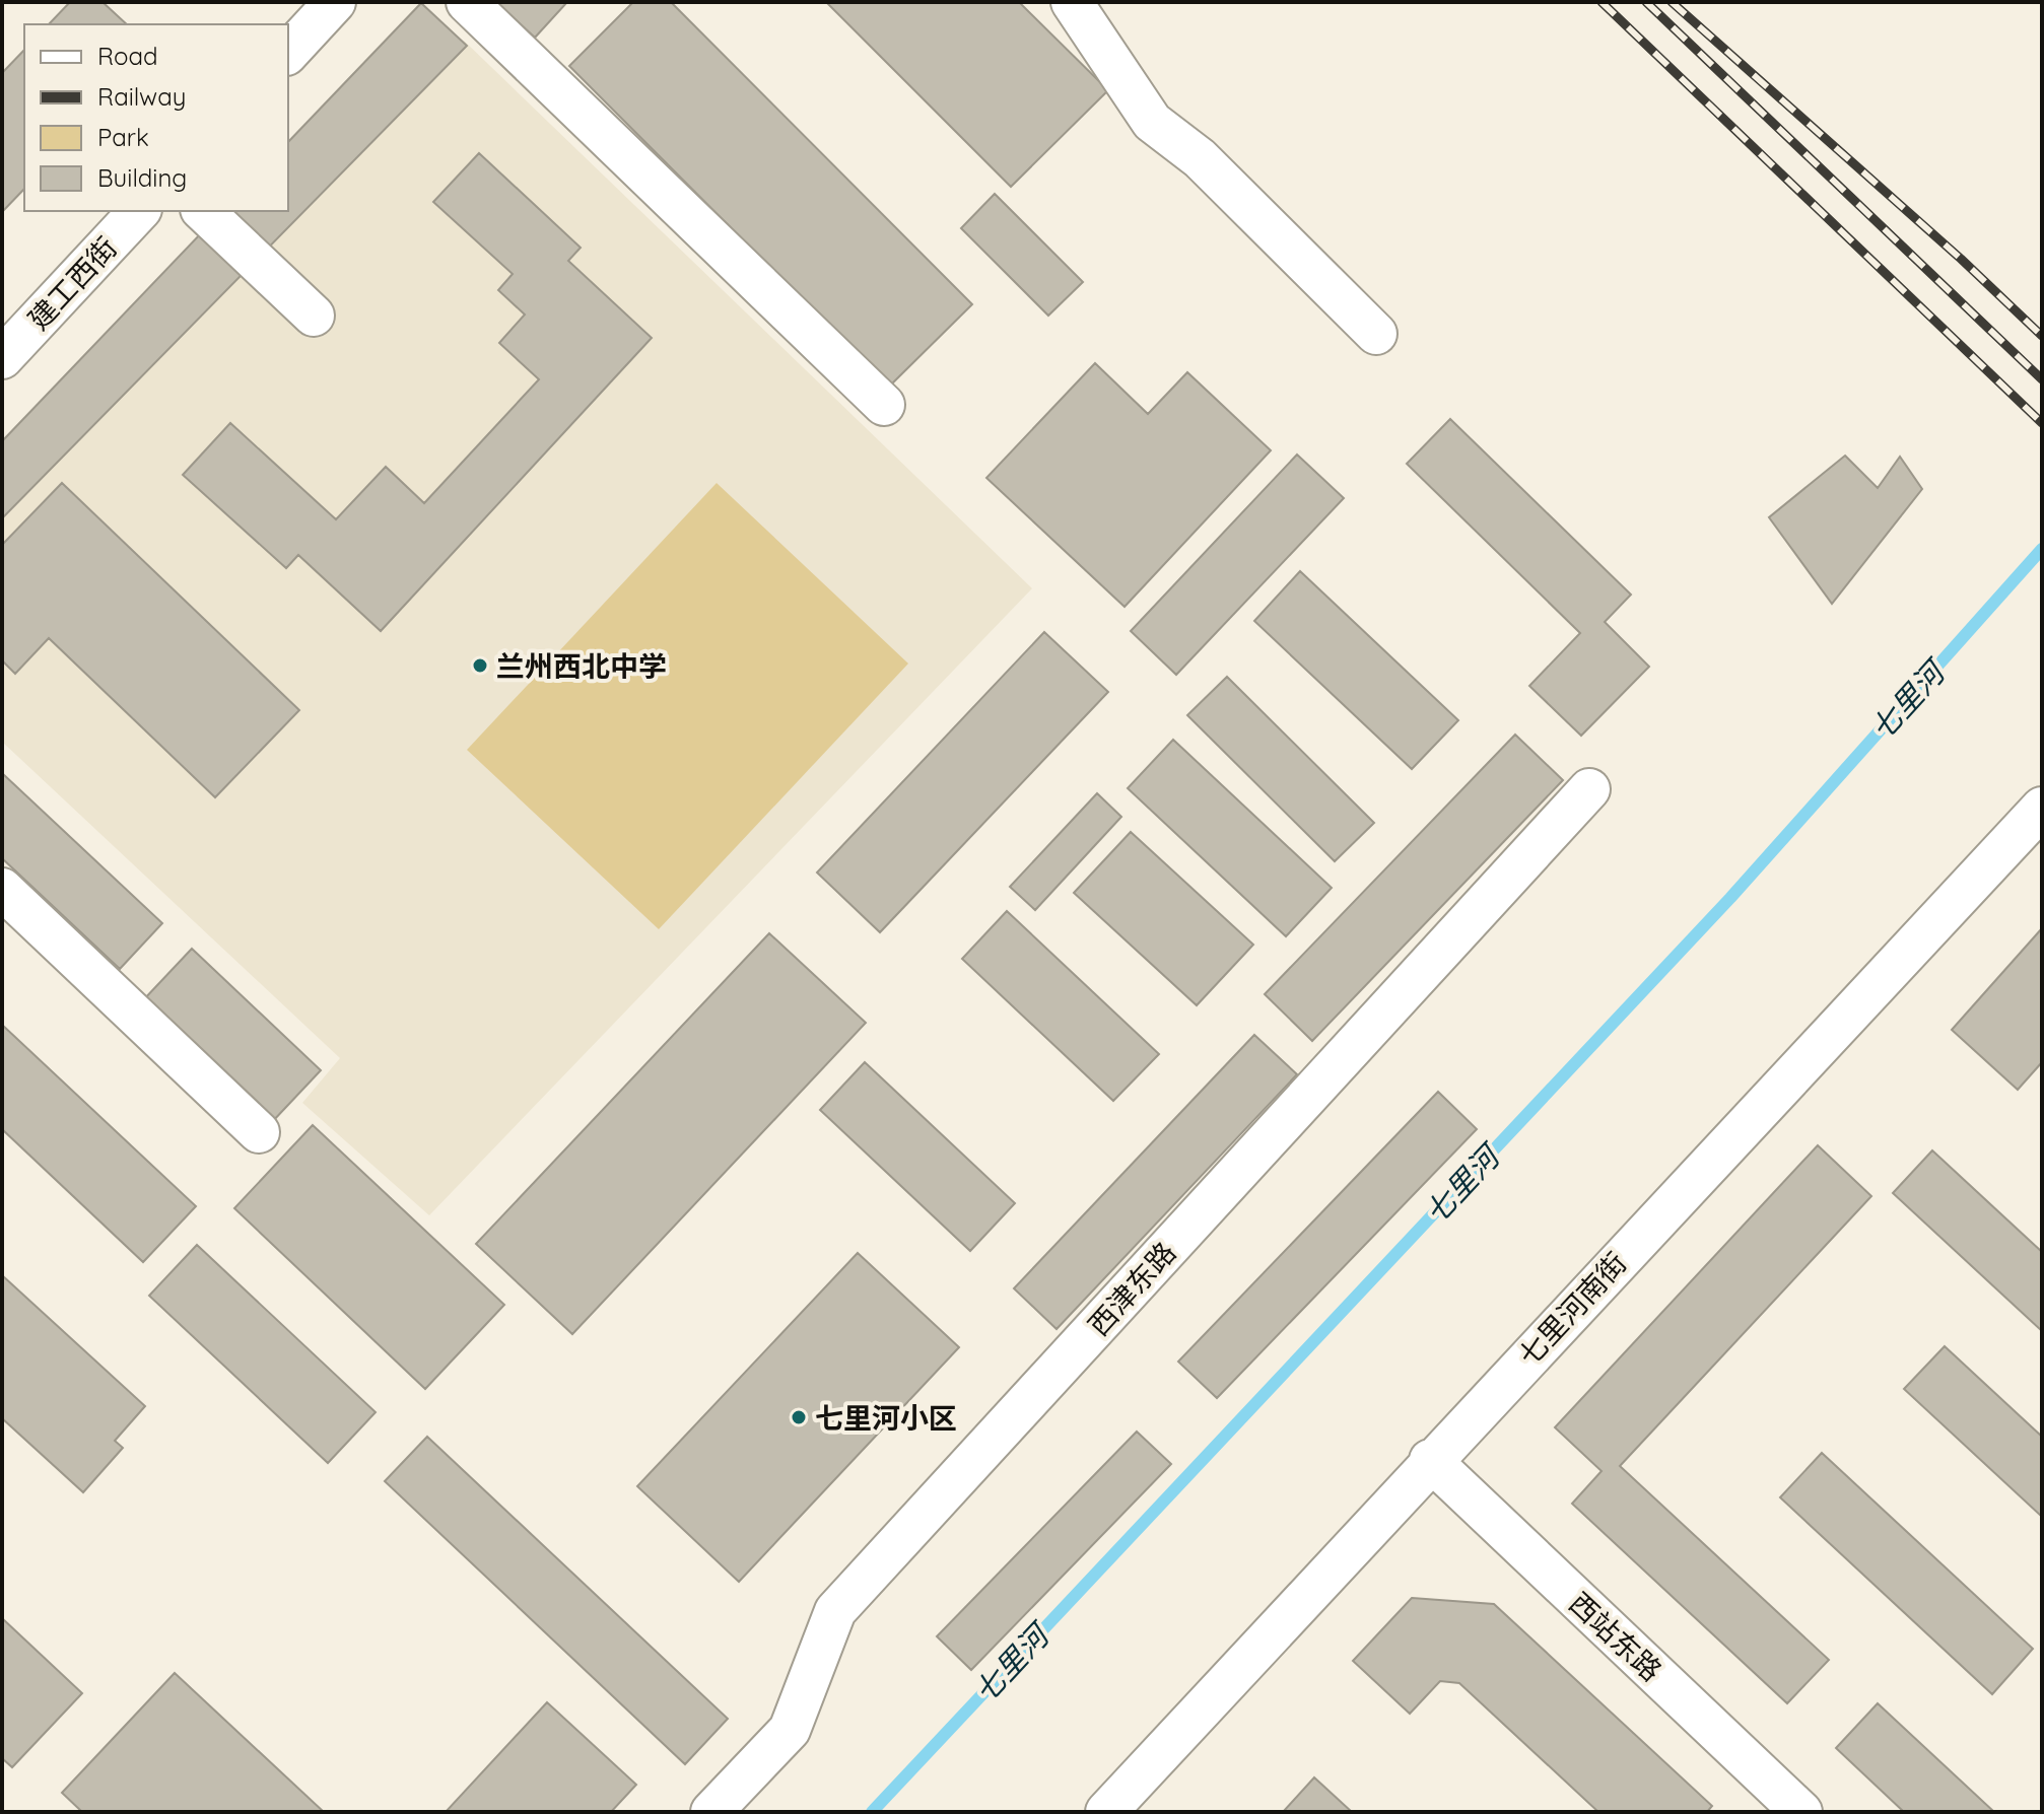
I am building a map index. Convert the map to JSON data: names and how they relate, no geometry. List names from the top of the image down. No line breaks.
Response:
{"streets":{"street":["建工西街","西津东路","七里河南街","西站东路"]},"crossings":[["七里河南街","西站东路"]],"water":["七里河"],"places":["兰州西北中学","七里河小区"],"legend":["Road","Railway","Park","Building"]}
